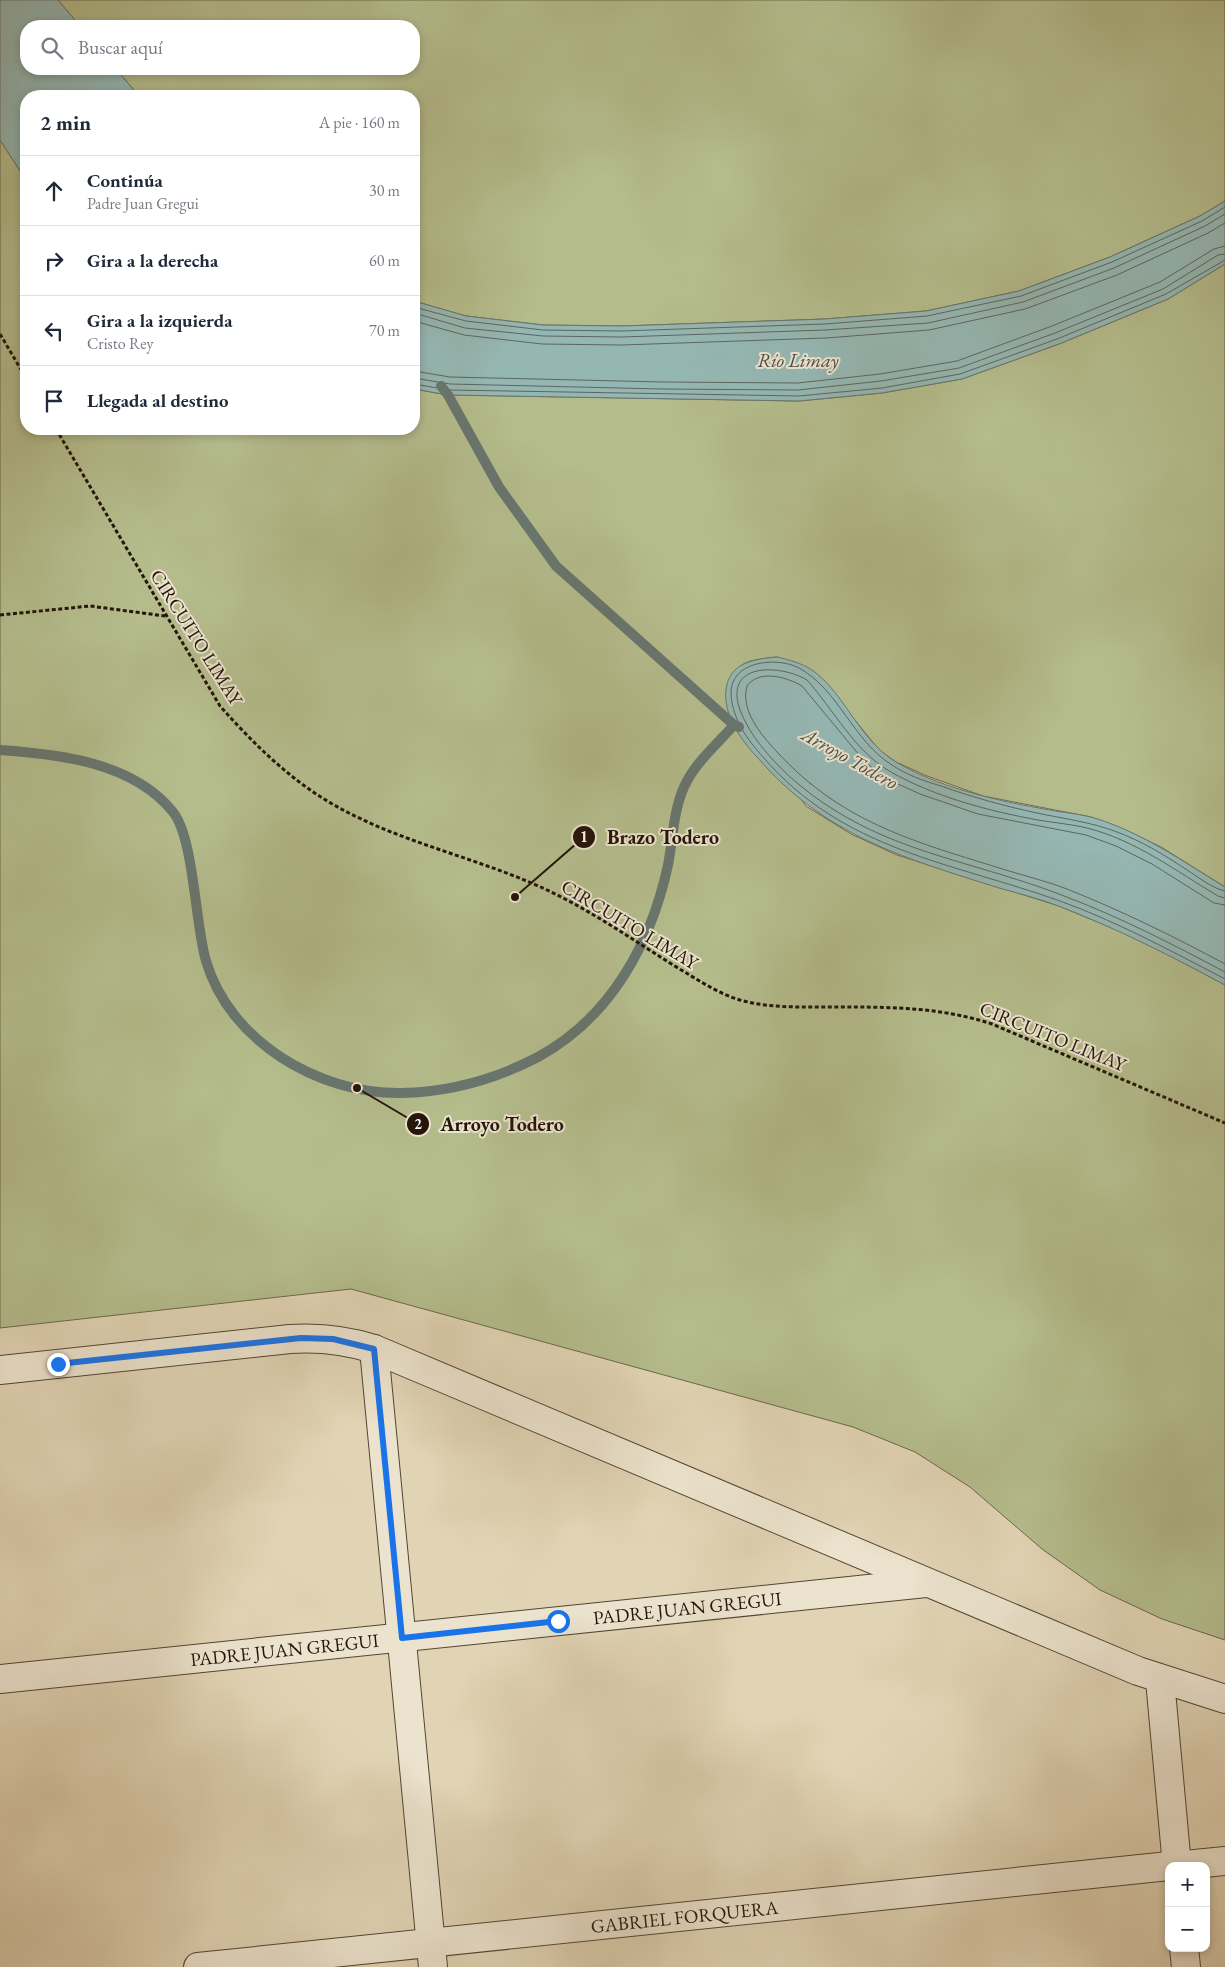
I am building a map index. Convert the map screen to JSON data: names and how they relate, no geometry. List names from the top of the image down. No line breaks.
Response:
{"streets":{"street":["PADRE JUAN GREGUI","GABRIEL FORQUERA"],"path":["CIRCUITO LIMAY"]},"water":["Río Limay","Arroyo Todero"],"places":["Brazo Todero","Arroyo Todero"],"page":{"search":"Buscar aquí","heading":["2 min","A pie · 160 m"],"list":[["Continúa","Padre Juan Gregui","30 m"],["Gira a la derecha","60 m"],["Gira a la izquierda","Cristo Rey","70 m"],"Llegada al destino"],"map_buttons":["+","−"]}}
